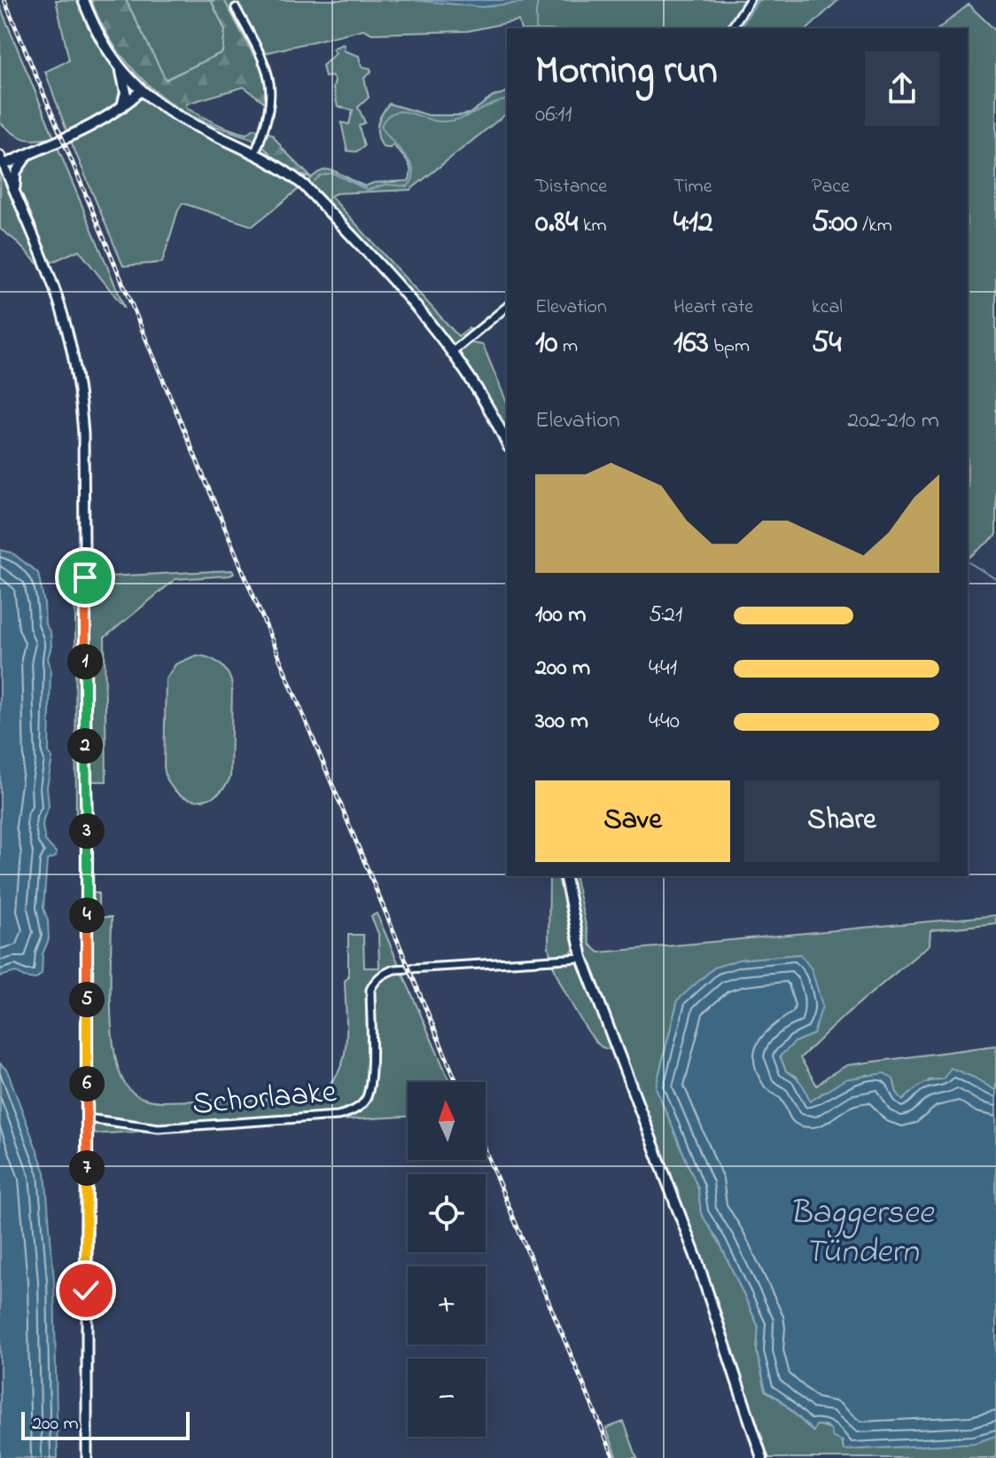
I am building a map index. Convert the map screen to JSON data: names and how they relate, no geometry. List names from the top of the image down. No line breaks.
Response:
{"streets":{"street":["Schorlaake"]},"water":["Baggersee Tündern"],"scale_bar":"200 m","north":"top","page":{"heading":["Morning run","06:11"],"stats":[["Distance","0.84 km"],["Time","4:12"],["Pace","5:00 /km"],["Elevation","10 m"],["Heart rate","163 bpm"],["kcal","54"]],"chart":["Elevation","202–210 m"],"list":[{"name":"100 m","note":"5:21"},{"name":"200 m","note":"4:41"},{"name":"300 m","note":"4:40"}],"pins":["1","2","3","4","5","6","7"],"buttons":["Save","Share"],"map_buttons":["+","−"],"scale":"200 m"}}
